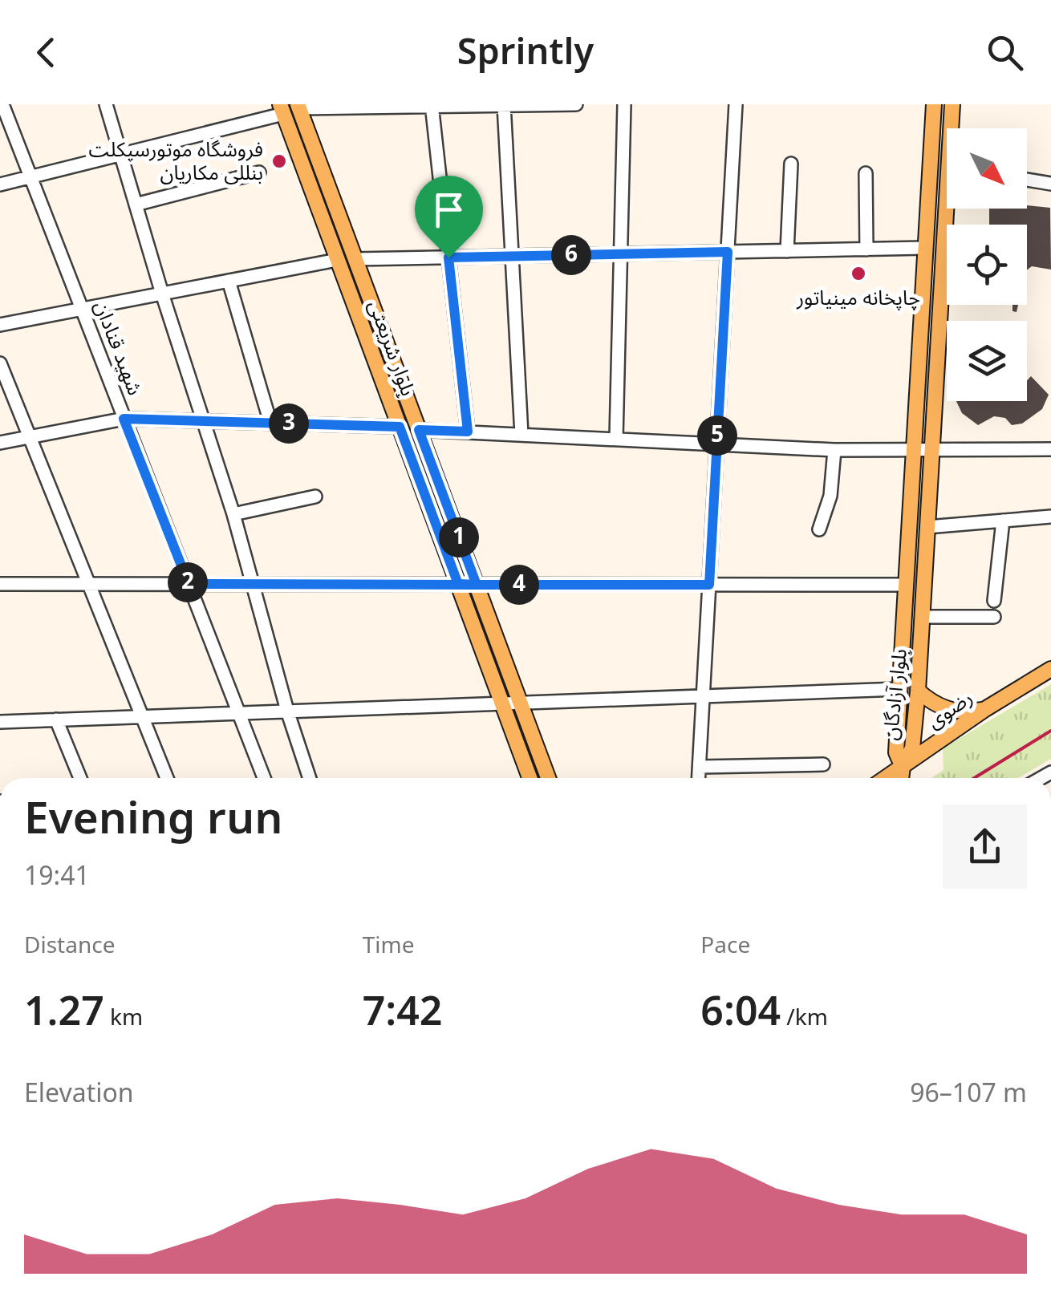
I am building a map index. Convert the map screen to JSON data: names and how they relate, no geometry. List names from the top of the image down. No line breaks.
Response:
{"streets":{"main road":["بلوار شریعتی","بلوار آزادگان","رضوی"],"street":["شهید قنادان"]},"crossings":[["بلوار آزادگان","رضوی"]],"places":["فروشگاه موتورسیکلت بنللی مکاریان","چاپخانه مینیاتور"],"north":"bottom right","page":{"header":"Sprintly","pins":["6","3","5","1","2","4"],"heading":["Evening run","19:41"],"stats":[["Distance","1.27 km"],["Time","7:42"],["Pace","6:04 /km"]],"chart":["Elevation","96–107 m"]}}
